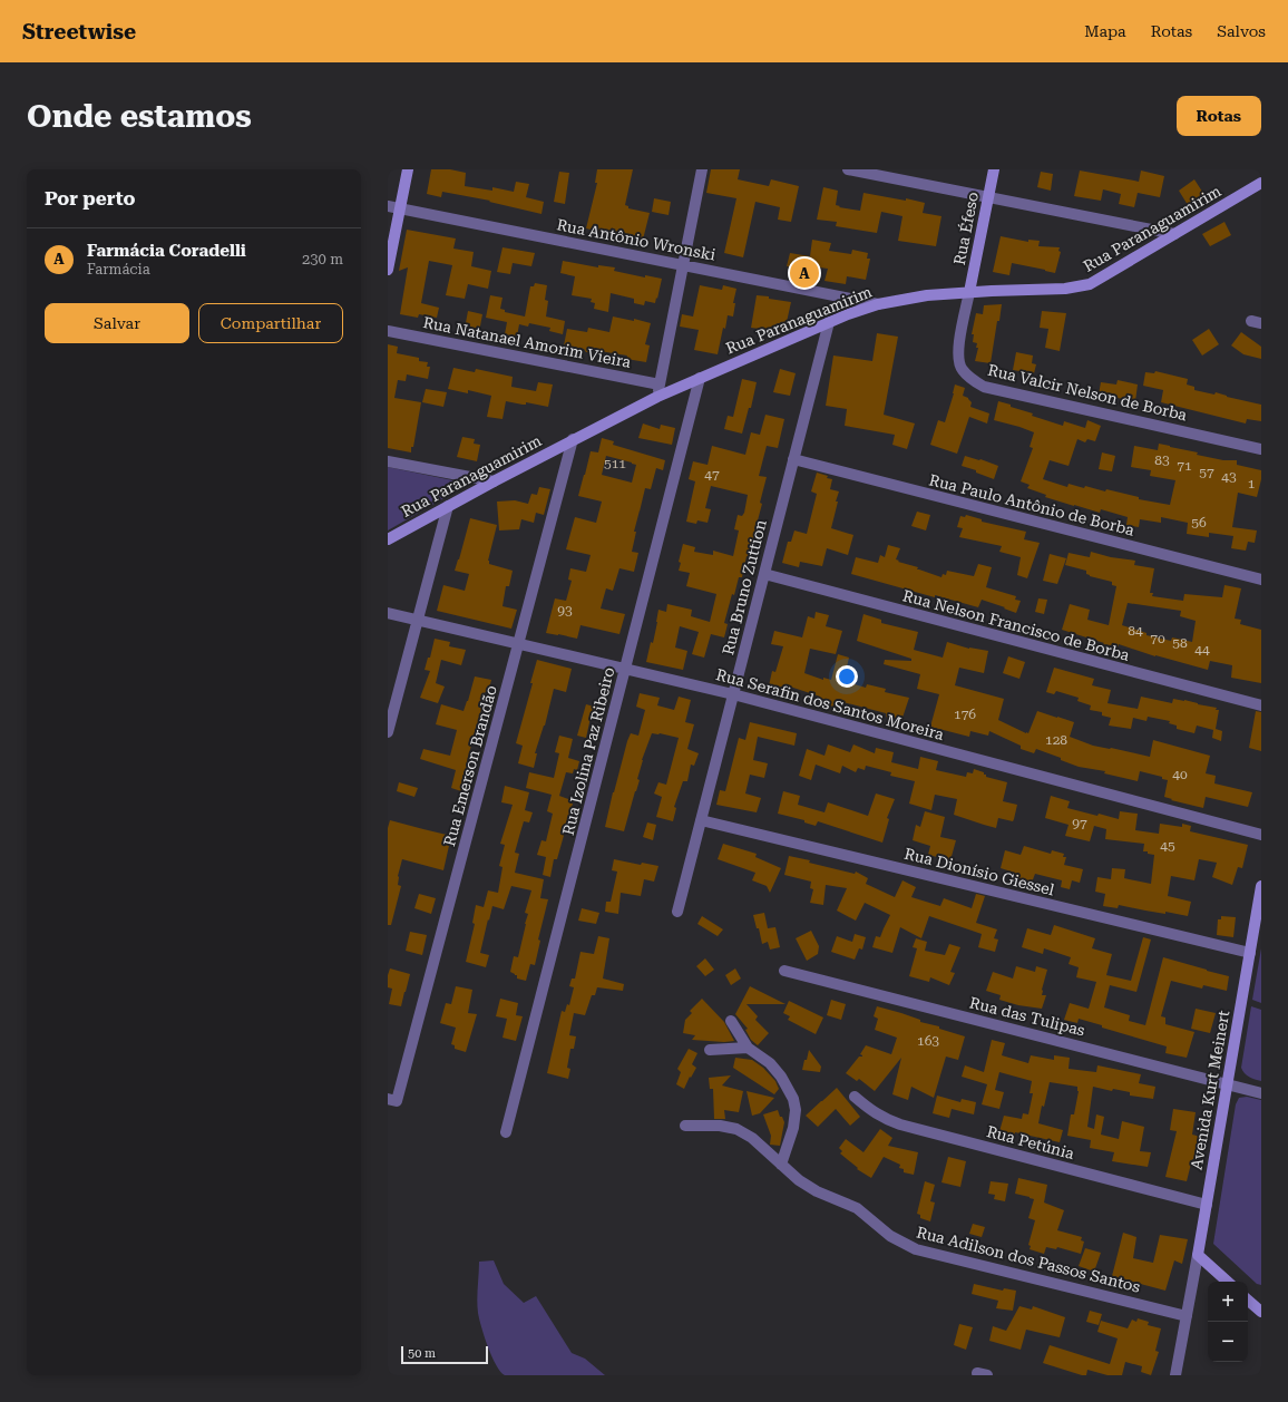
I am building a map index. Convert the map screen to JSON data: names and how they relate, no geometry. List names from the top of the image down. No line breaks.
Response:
{"streets":{"street":["Rua Éfeso","Rua Paranaguamirim","Rua Antônio Wronski","Rua Natanael Amorim Vieira","Rua Valcir Nelson de Borba","Rua Paulo Antônio de Borba","Rua Bruno Zuttion","Rua Nelson Francisco de Borba","Rua Serafin dos Santos Moreira","Rua Izolina Paz Ribeiro","Rua Emerson Brandão","Rua Dionísio Giessel","Rua das Tulipas","Avenida Kurt Meinert","Rua Petúnia","Rua Adilson dos Passos Santos"]},"crossings":[["Rua Éfeso","Rua Paranaguamirim"],["Rua Éfeso","Rua Valcir Nelson de Borba"],["Rua Paranaguamirim","Rua Antônio Wronski"],["Rua Paranaguamirim","Rua Valcir Nelson de Borba"],["Rua Paranaguamirim","Rua Bruno Zuttion"],["Rua Paranaguamirim","Rua Izolina Paz Ribeiro"],["Rua Paranaguamirim","Rua Emerson Brandão"],["Rua Paulo Antônio de Borba","Rua Bruno Zuttion"],["Rua Bruno Zuttion","Rua Nelson Francisco de Borba"],["Rua Bruno Zuttion","Rua Serafin dos Santos Moreira"],["Rua Bruno Zuttion","Rua Dionísio Giessel"],["Rua Serafin dos Santos Moreira","Rua Izolina Paz Ribeiro"],["Rua Serafin dos Santos Moreira","Rua Emerson Brandão"],["Rua Dionísio Giessel","Avenida Kurt Meinert"],["Rua das Tulipas","Avenida Kurt Meinert"],["Avenida Kurt Meinert","Rua Petúnia"]],"house_numbers":["83","511","71","57","47","43","1","56","93","84","70","58","44","176","128","40","97","45","163"],"scale_bar":"50 m","page":{"header":"Streetwise","nav":["Mapa","Rotas","Salvos"],"buttons":["Rotas",["Salvar","Compartilhar"]],"title":"Onde estamos","heading":"Por perto","list":[{"mark":"A","name":"Farmácia Coradelli","note":"Farmácia","value":"230 m"}],"pins":"A","map_buttons":["+","−"],"scale":"50 m"}}
